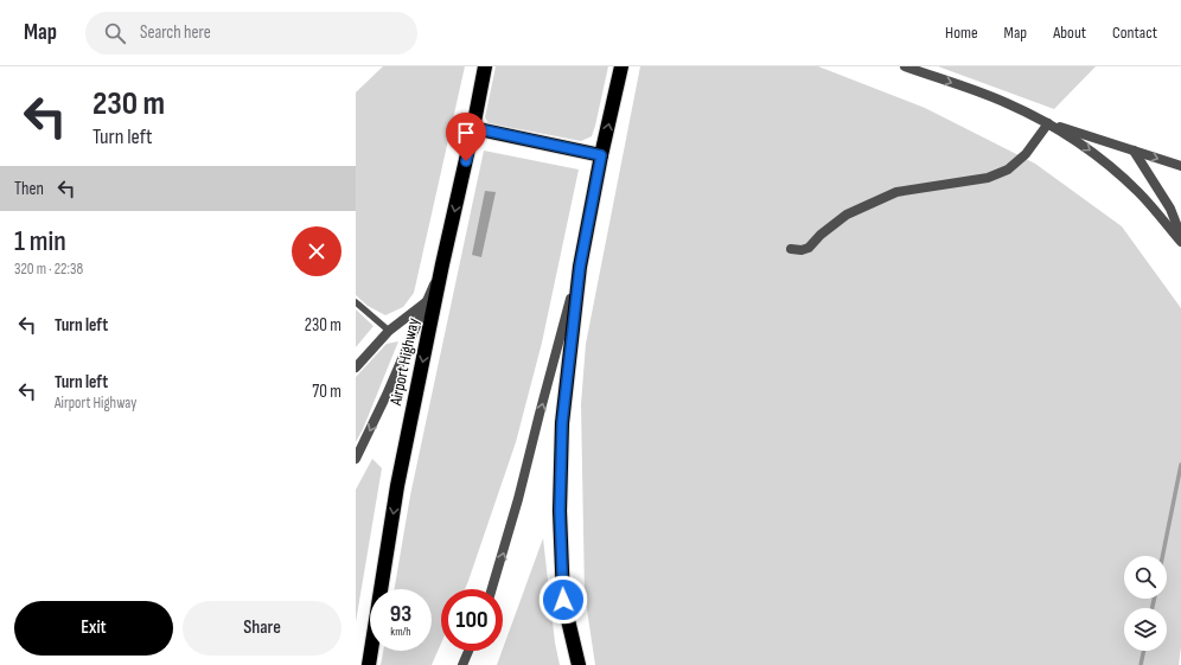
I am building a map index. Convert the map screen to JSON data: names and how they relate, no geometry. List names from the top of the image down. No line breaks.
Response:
{"streets":{"highway":["Airport Highway"]},"one_way":["Airport Highway"],"page":{"header":"Map","search":"Search here","nav":["Home","Map","About","Contact"],"turn":["230 m","Turn left"],"then":"Then","heading":["1 min","320 m · 22:38"],"list":[{"name":"Turn left","value":"230 m"},{"name":"Turn left","note":"Airport Highway","value":"70 m"}],"speed":"93 km/h","limit":"100","buttons":["Exit","Share"]}}
